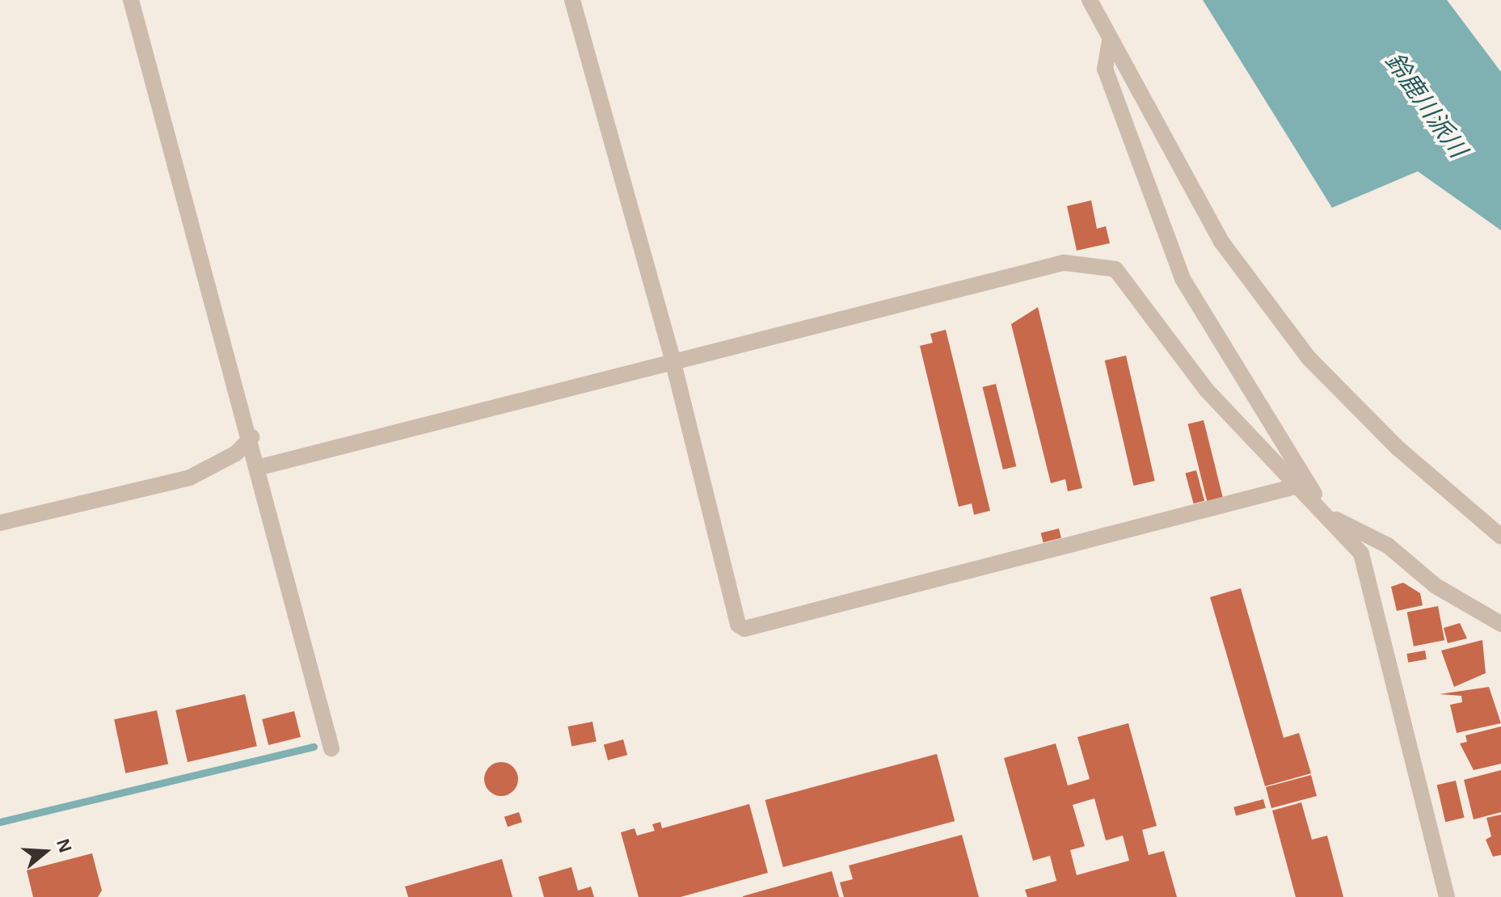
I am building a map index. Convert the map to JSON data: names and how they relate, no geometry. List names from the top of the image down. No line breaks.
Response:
{"water":["鈴鹿川派川"],"north":"right"}
